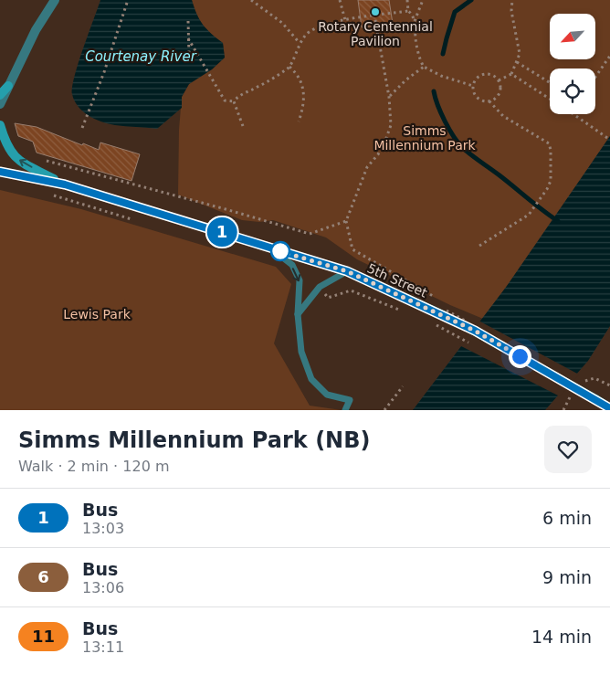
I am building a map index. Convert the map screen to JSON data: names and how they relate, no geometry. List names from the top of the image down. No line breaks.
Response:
{"streets":{"main road":["5th Street"]},"water":["Courtenay River"],"parks":["Simms Millennium Park","Lewis Park"],"places":["Rotary Centennial Pavilion"],"lines":["bus line 1"],"north":"bottom left","page":{"on_map":"1","heading":["Simms Millennium Park (NB)","Walk · 2 min · 120 m"],"list":[{"mark":"1","name":"Bus","note":"13:03","value":"6 min"},{"mark":"6","name":"Bus","note":"13:06","value":"9 min"},{"mark":"11","name":"Bus","note":"13:11","value":"14 min"}]}}
